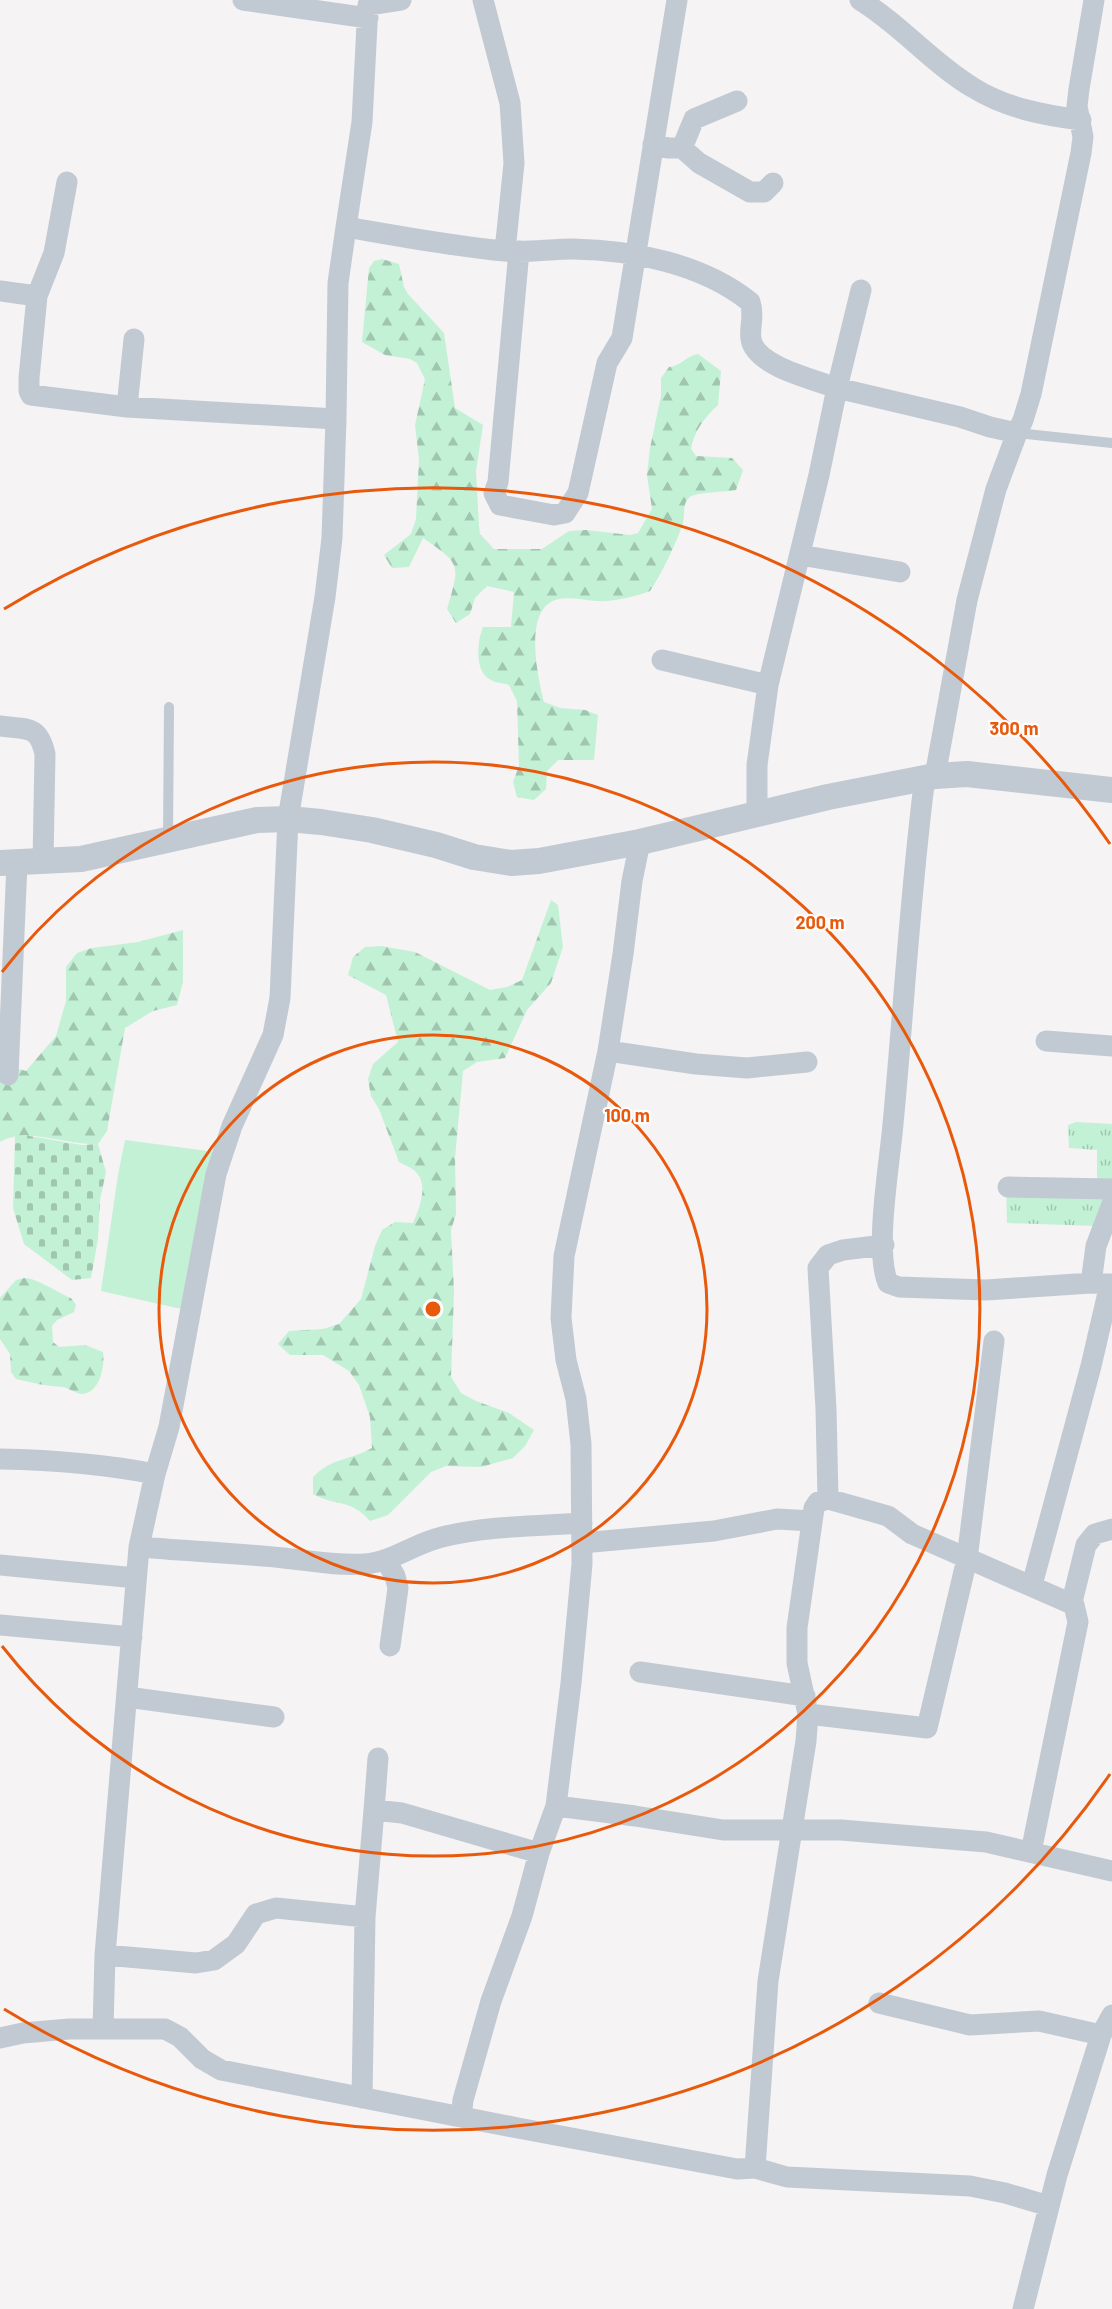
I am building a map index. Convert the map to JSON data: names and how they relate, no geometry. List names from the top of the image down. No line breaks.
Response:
{"rings":["300 m","200 m","100 m"]}
